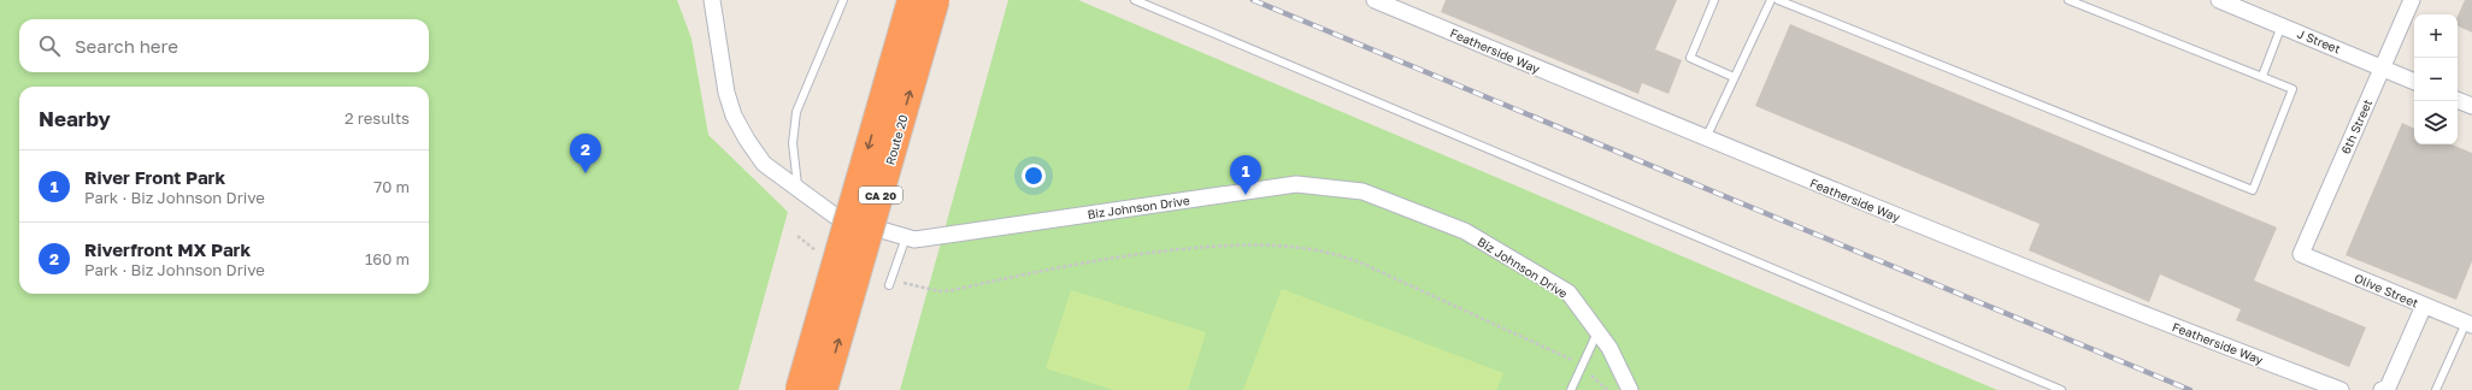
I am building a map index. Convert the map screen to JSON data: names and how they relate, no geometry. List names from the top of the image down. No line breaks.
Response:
{"streets":{"highway":["Route 20","CA 20"],"street":["J Street","Featherside Way","6th Street","Biz Johnson Drive","Olive Street"]},"crossings":[["J Street","6th Street"],["6th Street","Olive Street"]],"page":{"map_buttons":["+","−"],"search":"Search here","heading":["Nearby","2 results"],"pins":["2","1"],"list":[{"mark":"1","name":"River Front Park","note":"Park · Biz Johnson Drive","value":"70 m"},{"mark":"2","name":"Riverfront MX Park","note":"Park · Biz Johnson Drive","value":"160 m"}]}}
